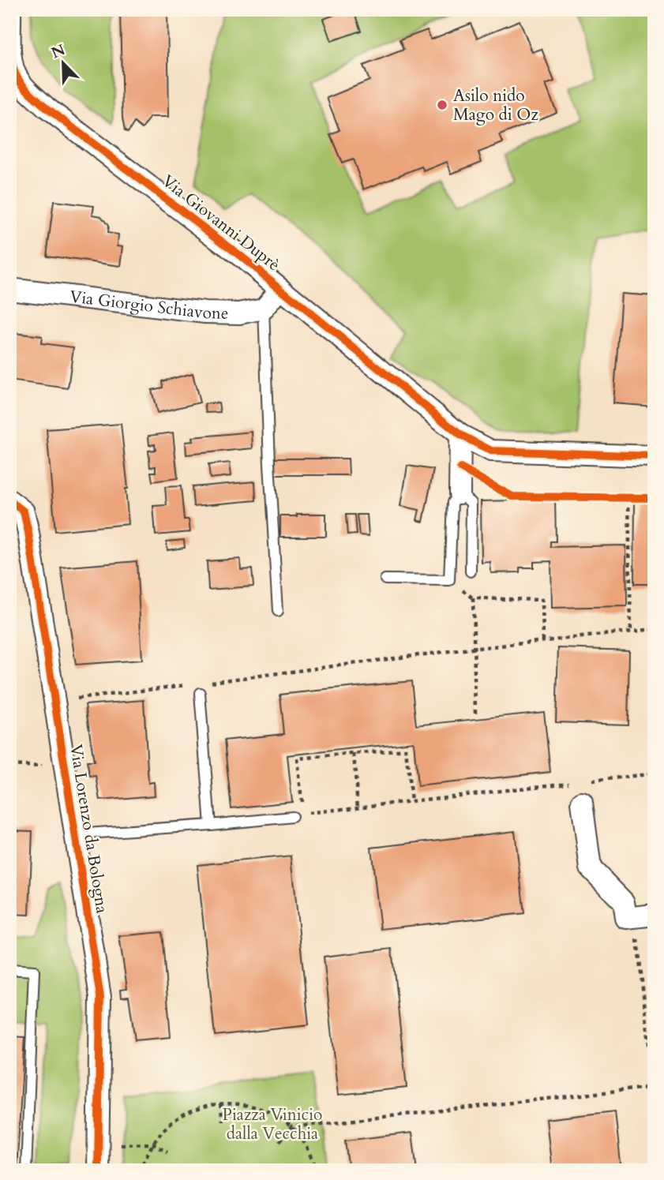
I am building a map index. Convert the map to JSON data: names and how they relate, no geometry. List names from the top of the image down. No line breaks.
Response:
{"streets":{"street":["Via Giovanni Duprè","Via Giorgio Schiavone","Via Lorenzo da Bologna"]},"parks":["Piazza Vinicio dalla Vecchia"],"places":["Asilo nido Mago di Oz"],"north":"top left"}
